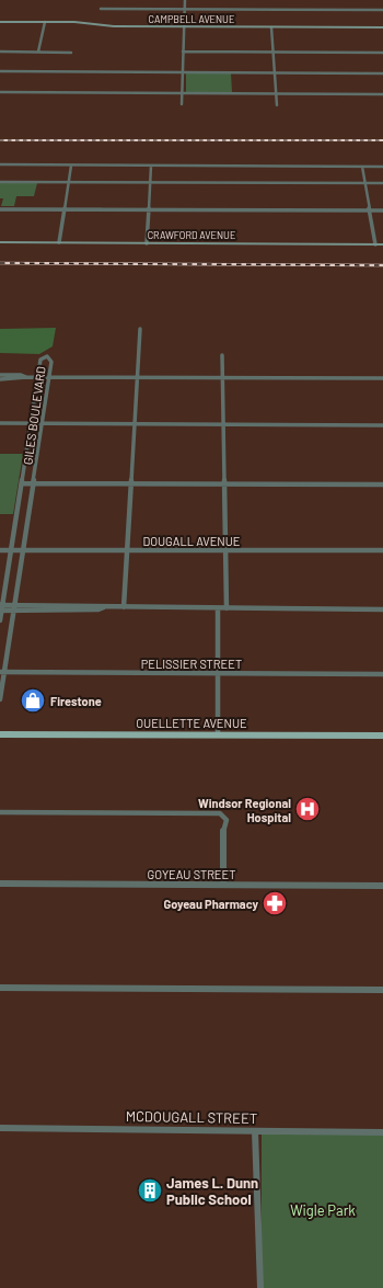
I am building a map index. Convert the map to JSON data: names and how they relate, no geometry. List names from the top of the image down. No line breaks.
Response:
{"streets":{"main road":["OUELLETTE AVENUE"],"street":["CAMPBELL AVENUE","CRAWFORD AVENUE","GILES BOULEVARD","DOUGALL AVENUE","PELISSIER STREET","GOYEAU STREET","MCDOUGALL STREET"]},"crossings":[["GILES BOULEVARD","DOUGALL AVENUE"],["GILES BOULEVARD","PELISSIER STREET"]],"parks":["Wigle Park"],"places":{"shop":["Firestone"],"hospital":["Windsor Regional Hospital"],"pharmacy":["Goyeau Pharmacy"],"building":["James L. Dunn Public School"]}}
